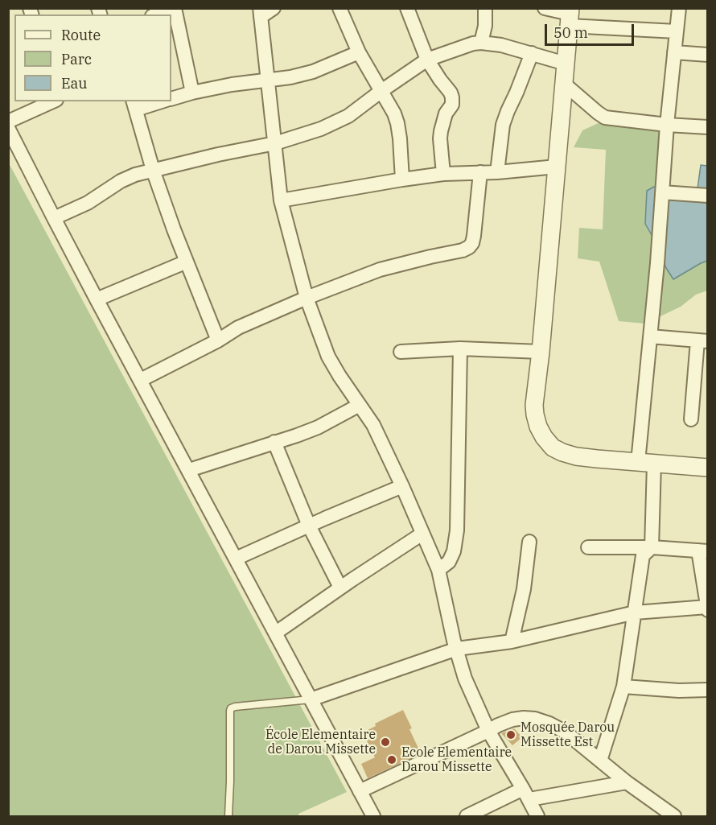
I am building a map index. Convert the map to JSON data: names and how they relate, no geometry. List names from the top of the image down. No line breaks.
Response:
{"places":["Mosquée Darou Missette Est","École Elementaire de Darou Missette","Ecole Elementaire Darou Missette"],"legend":["Route","Parc","Eau"],"scale_bar":"50 m"}
